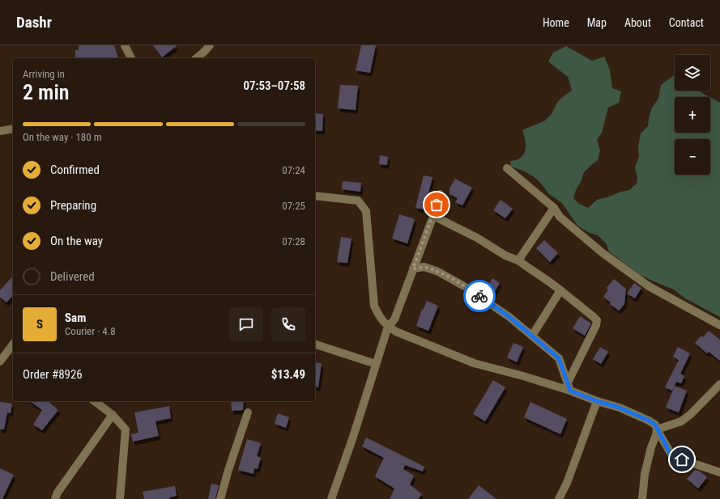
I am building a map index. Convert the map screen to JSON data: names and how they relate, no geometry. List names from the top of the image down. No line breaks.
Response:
{"page":{"header":"Dashr","nav":["Home","Map","About","Contact"],"map_buttons":["+","−"],"heading":["2 min","Arriving in","07:53–07:58"],"panel":["Sam","Courier · 4.8","Order #8926","$13.49"],"bar":"On the way · 180 m","list":[["Confirmed","07:24"],["Preparing","07:25"],["On the way","07:28"],"Delivered"],"round":"S"}}
